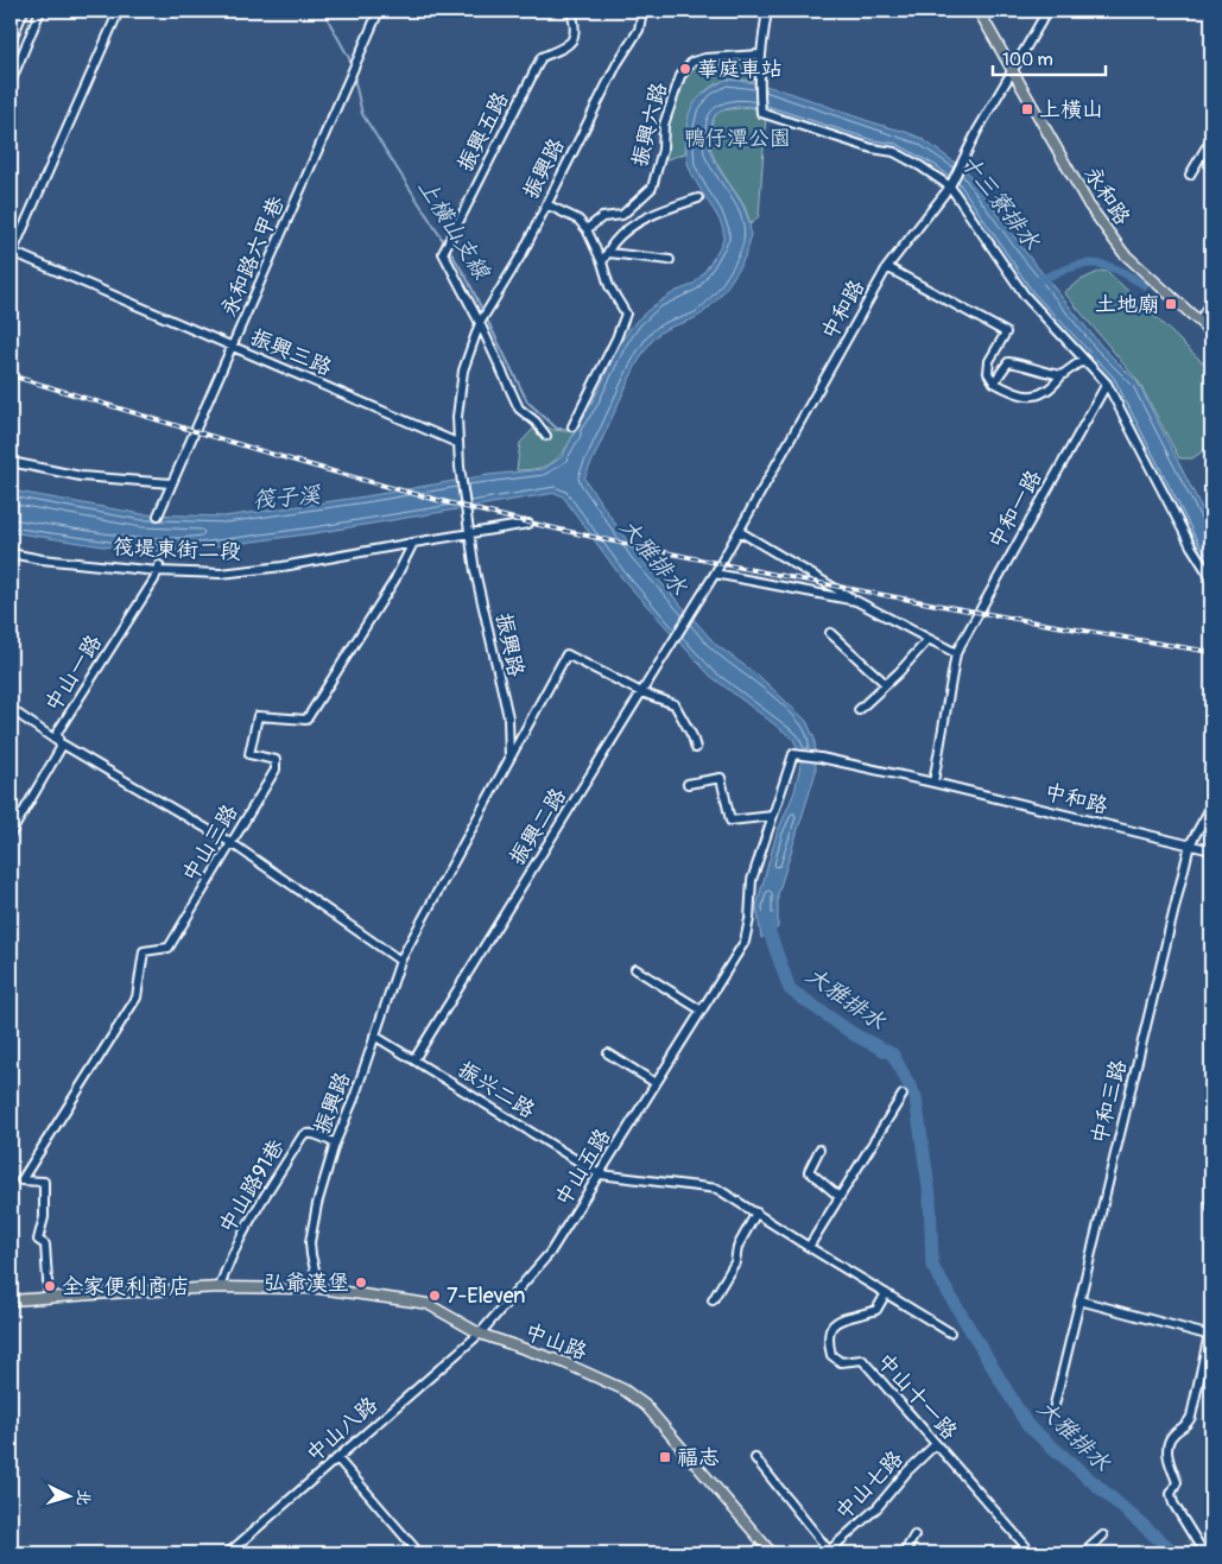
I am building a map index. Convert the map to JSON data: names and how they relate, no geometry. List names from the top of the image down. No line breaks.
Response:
{"streets":{"main road":["永和路","中山路"],"street":["振興六路","振興五路","振興路","永和路六甲巷","中和路","振興三路","中和一路","筏堤東街二段","中山一路","振興二路","中山三路","振兴二路","中和三路","中山五路","中山路91巷","中山十一路","中山八路","中山七路"]},"crossings":[["振興五路","振興路"],["振興路","振興三路"],["振興路","振兴二路"],["振興路","中山路91巷"],["振興路","中山路"],["永和路","中和路"],["永和路六甲巷","振興三路"],["中和路","振興二路"],["中和路","中和三路"],["中和路","中山五路"],["筏堤東街二段","中山一路"],["筏堤東街二段","中山三路"],["振興二路","振兴二路"],["中山三路","中山路"],["振兴二路","中山五路"],["中山五路","中山路"],["中山五路","中山八路"],["中山路91巷","中山路"],["中山路","中山八路"],["中山十一路","中山七路"]],"water":["十三寮排水","上橫山支線","筏子溪","大雅排水"],"parks":["鴨仔潭公園"],"places":{"other":["華庭車站","弘爺漢堡","全家便利商店","7-Eleven"],"transit":["上橫山","土地廟","福志"]},"scale_bar":"100 m","north":"right"}
